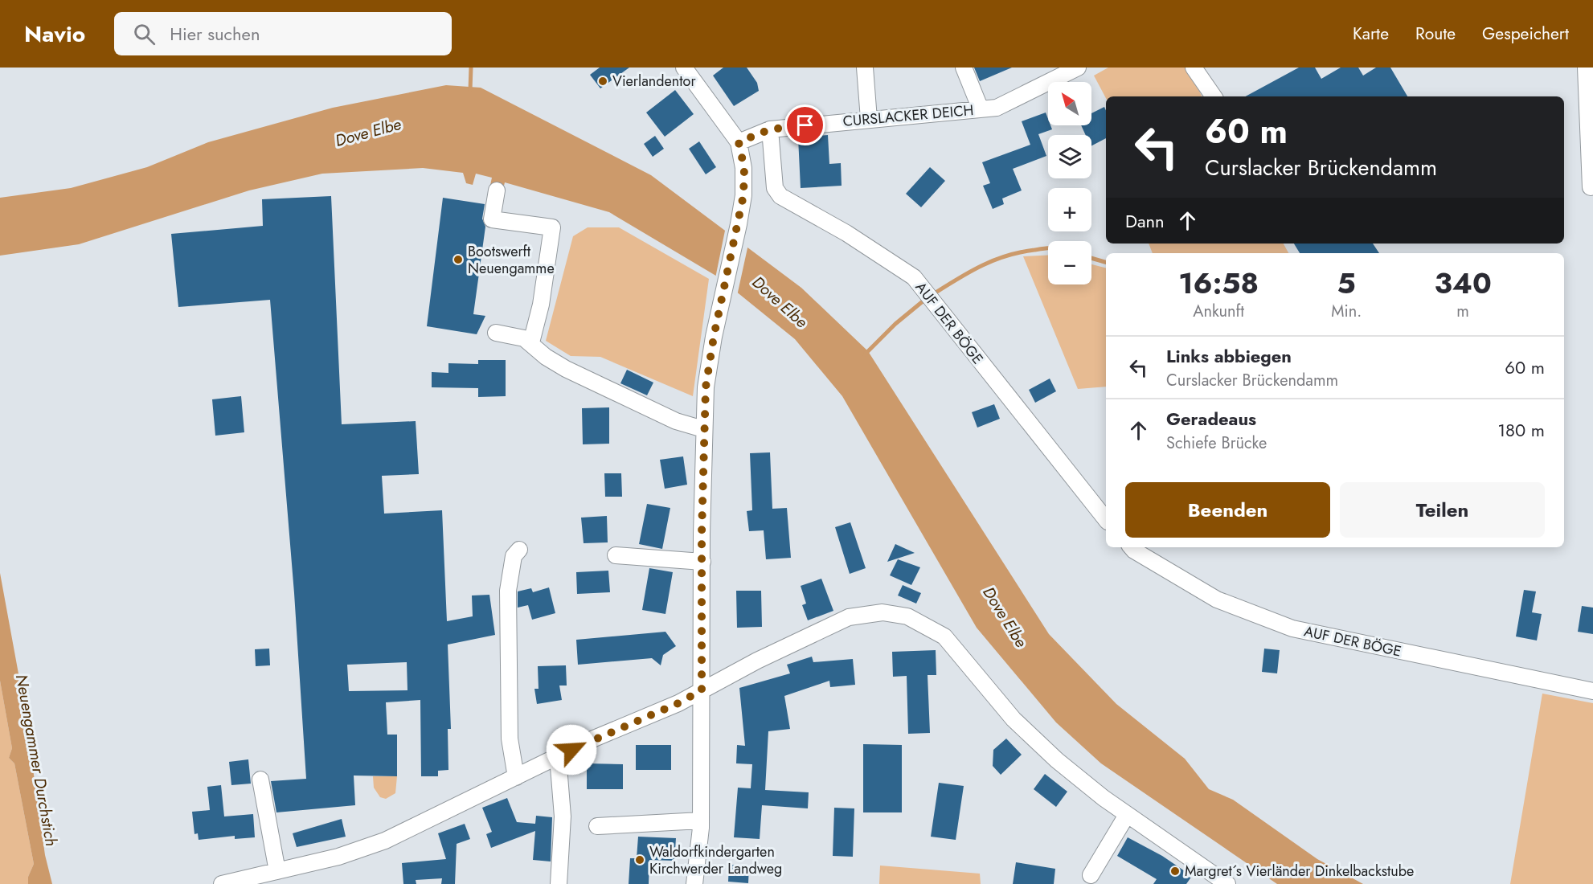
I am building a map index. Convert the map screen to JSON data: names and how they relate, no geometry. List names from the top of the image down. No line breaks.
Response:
{"streets":{"street":["CURSLACKER DEICH","AUF DER BÖGE"]},"crossings":[["CURSLACKER DEICH","AUF DER BÖGE"]],"water":["Dove Elbe","Neuengammer Durchstich"],"places":["Vierlandentor","Bootswerft Neuengamme","Waldorfkindergarten Kirchwerder Landweg","Margret´s Vierländer Dinkelbackstube"],"north":"top left","page":{"header":"Navio","search":"Hier suchen","nav":["Karte","Route","Gespeichert"],"map_buttons":["+","−"],"turn":["60 m","Curslacker Brückendamm"],"then":"Dann","eta":["16:58","Ankunft","5","Min.","340","m"],"list":[{"name":"Links abbiegen","note":"Curslacker Brückendamm","value":"60 m"},{"name":"Geradeaus","note":"Schiefe Brücke","value":"180 m"}],"buttons":["Beenden","Teilen"]}}
